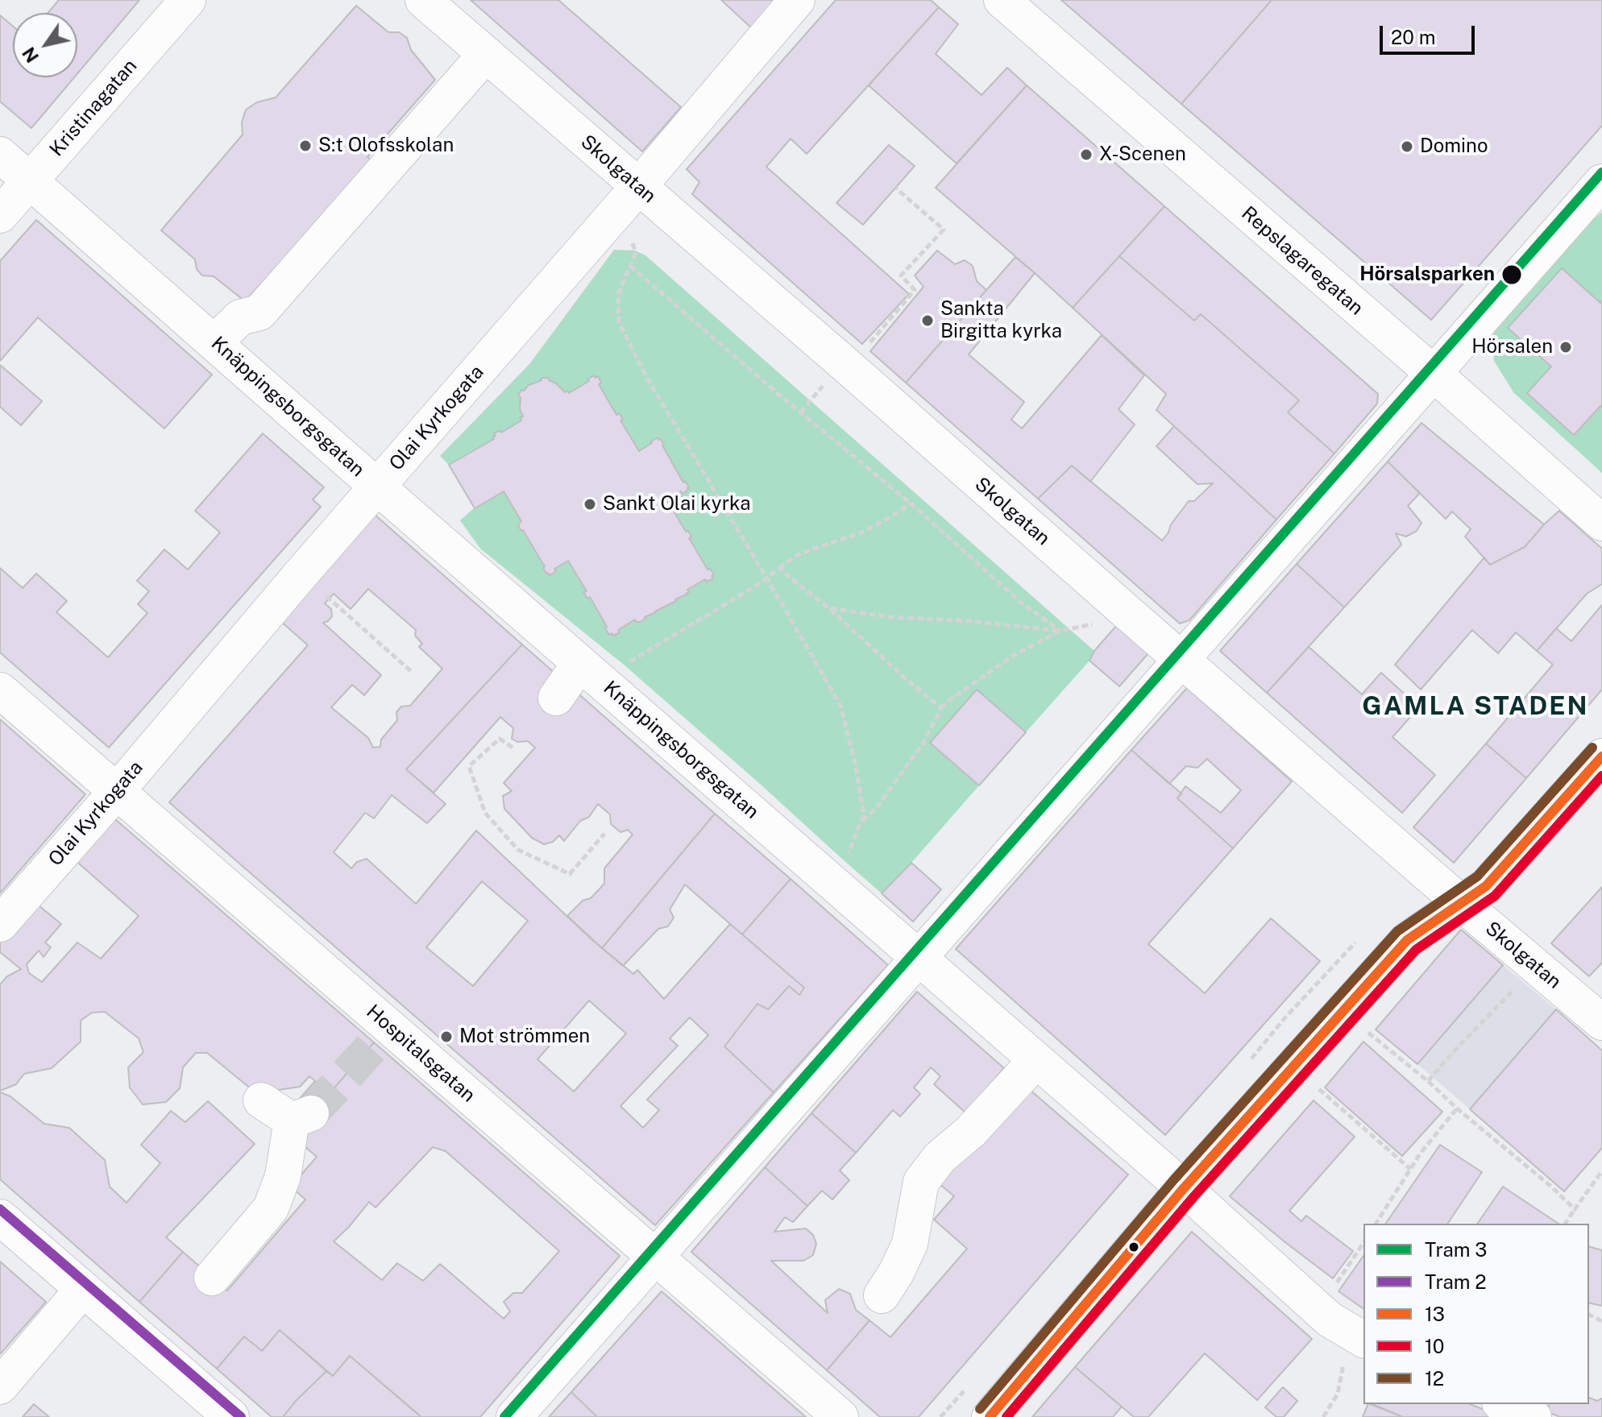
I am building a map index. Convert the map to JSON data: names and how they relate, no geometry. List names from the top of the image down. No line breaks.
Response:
{"streets":{"street":["Kristinagatan","Skolgatan","Repslagaregatan","Knäppingsborgsgatan","Olai Kyrkogata","Hospitalsgatan"]},"crossings":[["Kristinagatan","Knäppingsborgsgatan"],["Skolgatan","Olai Kyrkogata"],["Knäppingsborgsgatan","Olai Kyrkogata"],["Olai Kyrkogata","Hospitalsgatan"]],"districts":["GAMLA STADEN"],"places":["S:t Olofsskolan","Domino","X-Scenen","Hörsalsparken","Sankta Birgitta kyrka","Hörsalen","Sankt Olai kyrka","Mot strömmen"],"lines":["tram line 3","transit line 12","transit line 13","transit line 10","tram line 2"],"legend":["Tram 3","Tram 2","13","10","12"],"scale_bar":"20 m","north":"bottom left"}
